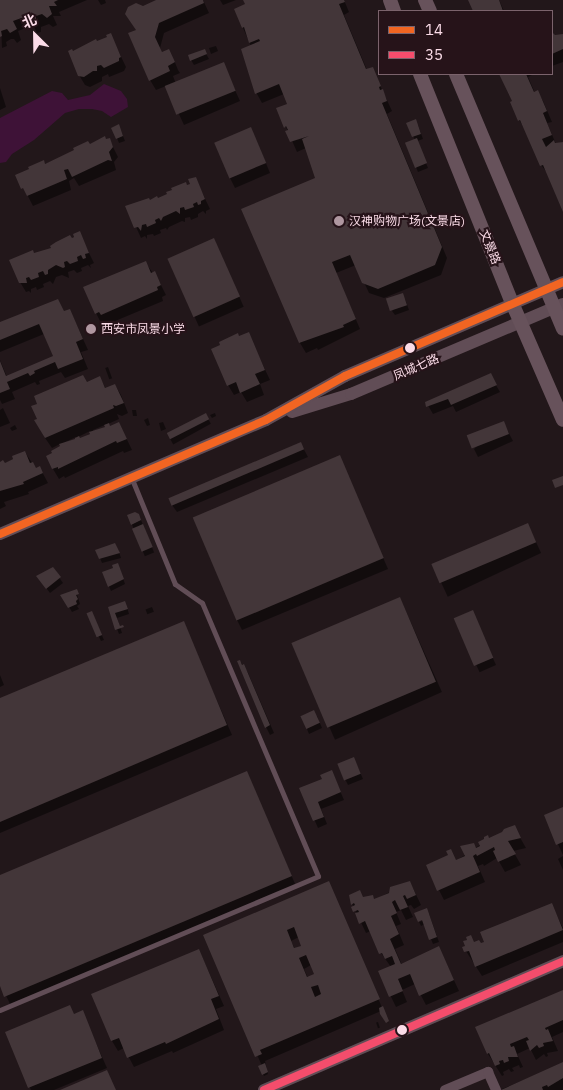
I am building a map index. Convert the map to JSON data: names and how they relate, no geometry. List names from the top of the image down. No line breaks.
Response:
{"streets":{"main road":["文景路"],"street":["凤城七路"]},"crossings":[["文景路","凤城七路"]],"places":["汉神购物广场(文景店)","西安市凤景小学"],"lines":["transit line 14","transit line 35"],"legend":["14","35"],"north":"top left"}
